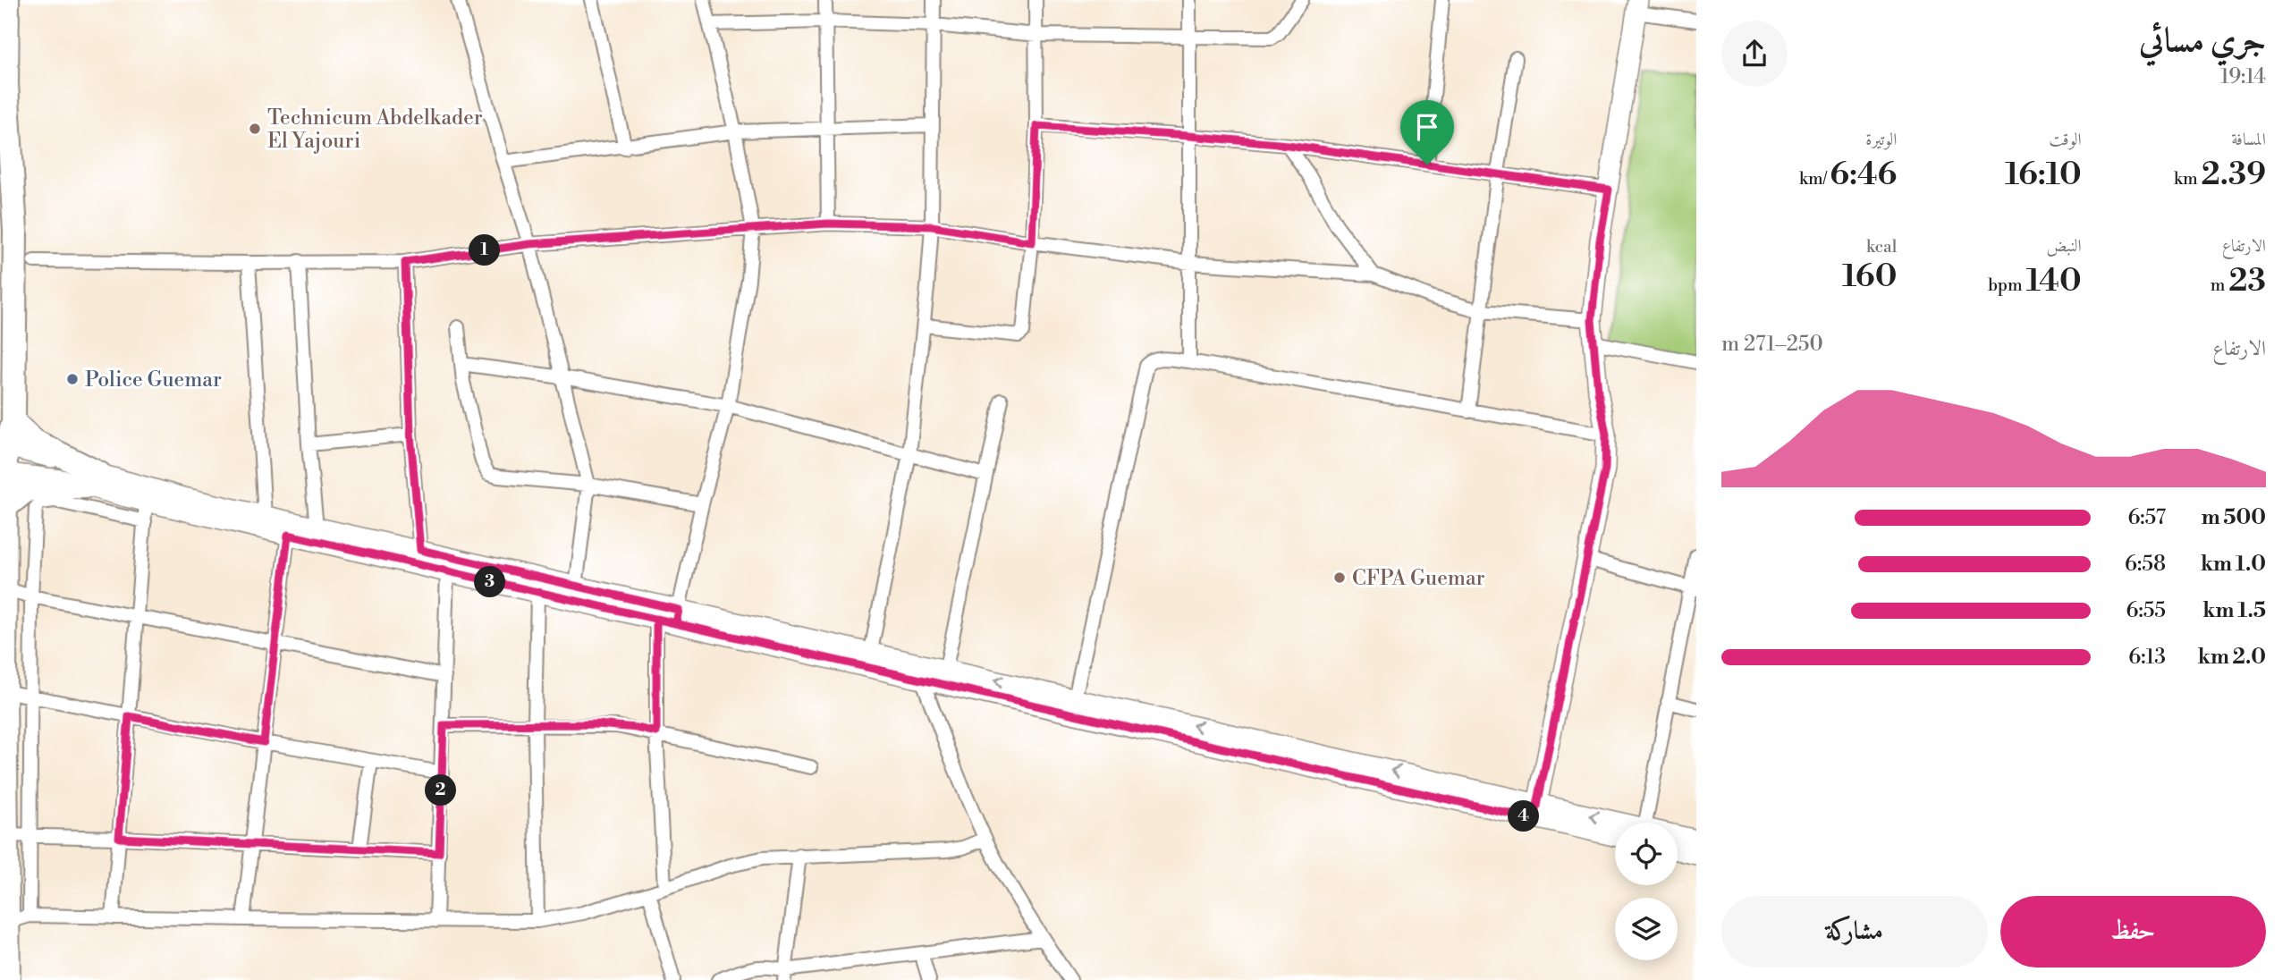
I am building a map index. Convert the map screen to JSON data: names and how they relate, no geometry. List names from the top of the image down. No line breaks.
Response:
{"places":["Technicum Abdelkader El Yajouri","Police Guemar","CFPA Guemar"],"page":{"heading":["جري مسائي","19:14"],"stats":[["المسافة","2.39 km"],["الوقت","16:10"],["الوتيرة","6:46 /km"],["الارتفاع","23 m"],["النبض","140 bpm"],["kcal","160"]],"pins":["1","3","2","4"],"chart":["الارتفاع","250–271 m"],"list":[{"name":"500 m","note":"6:57"},{"name":"1.0 km","note":"6:58"},{"name":"1.5 km","note":"6:55"},{"name":"2.0 km","note":"6:13"}],"buttons":["حفظ","مشاركة"]}}
